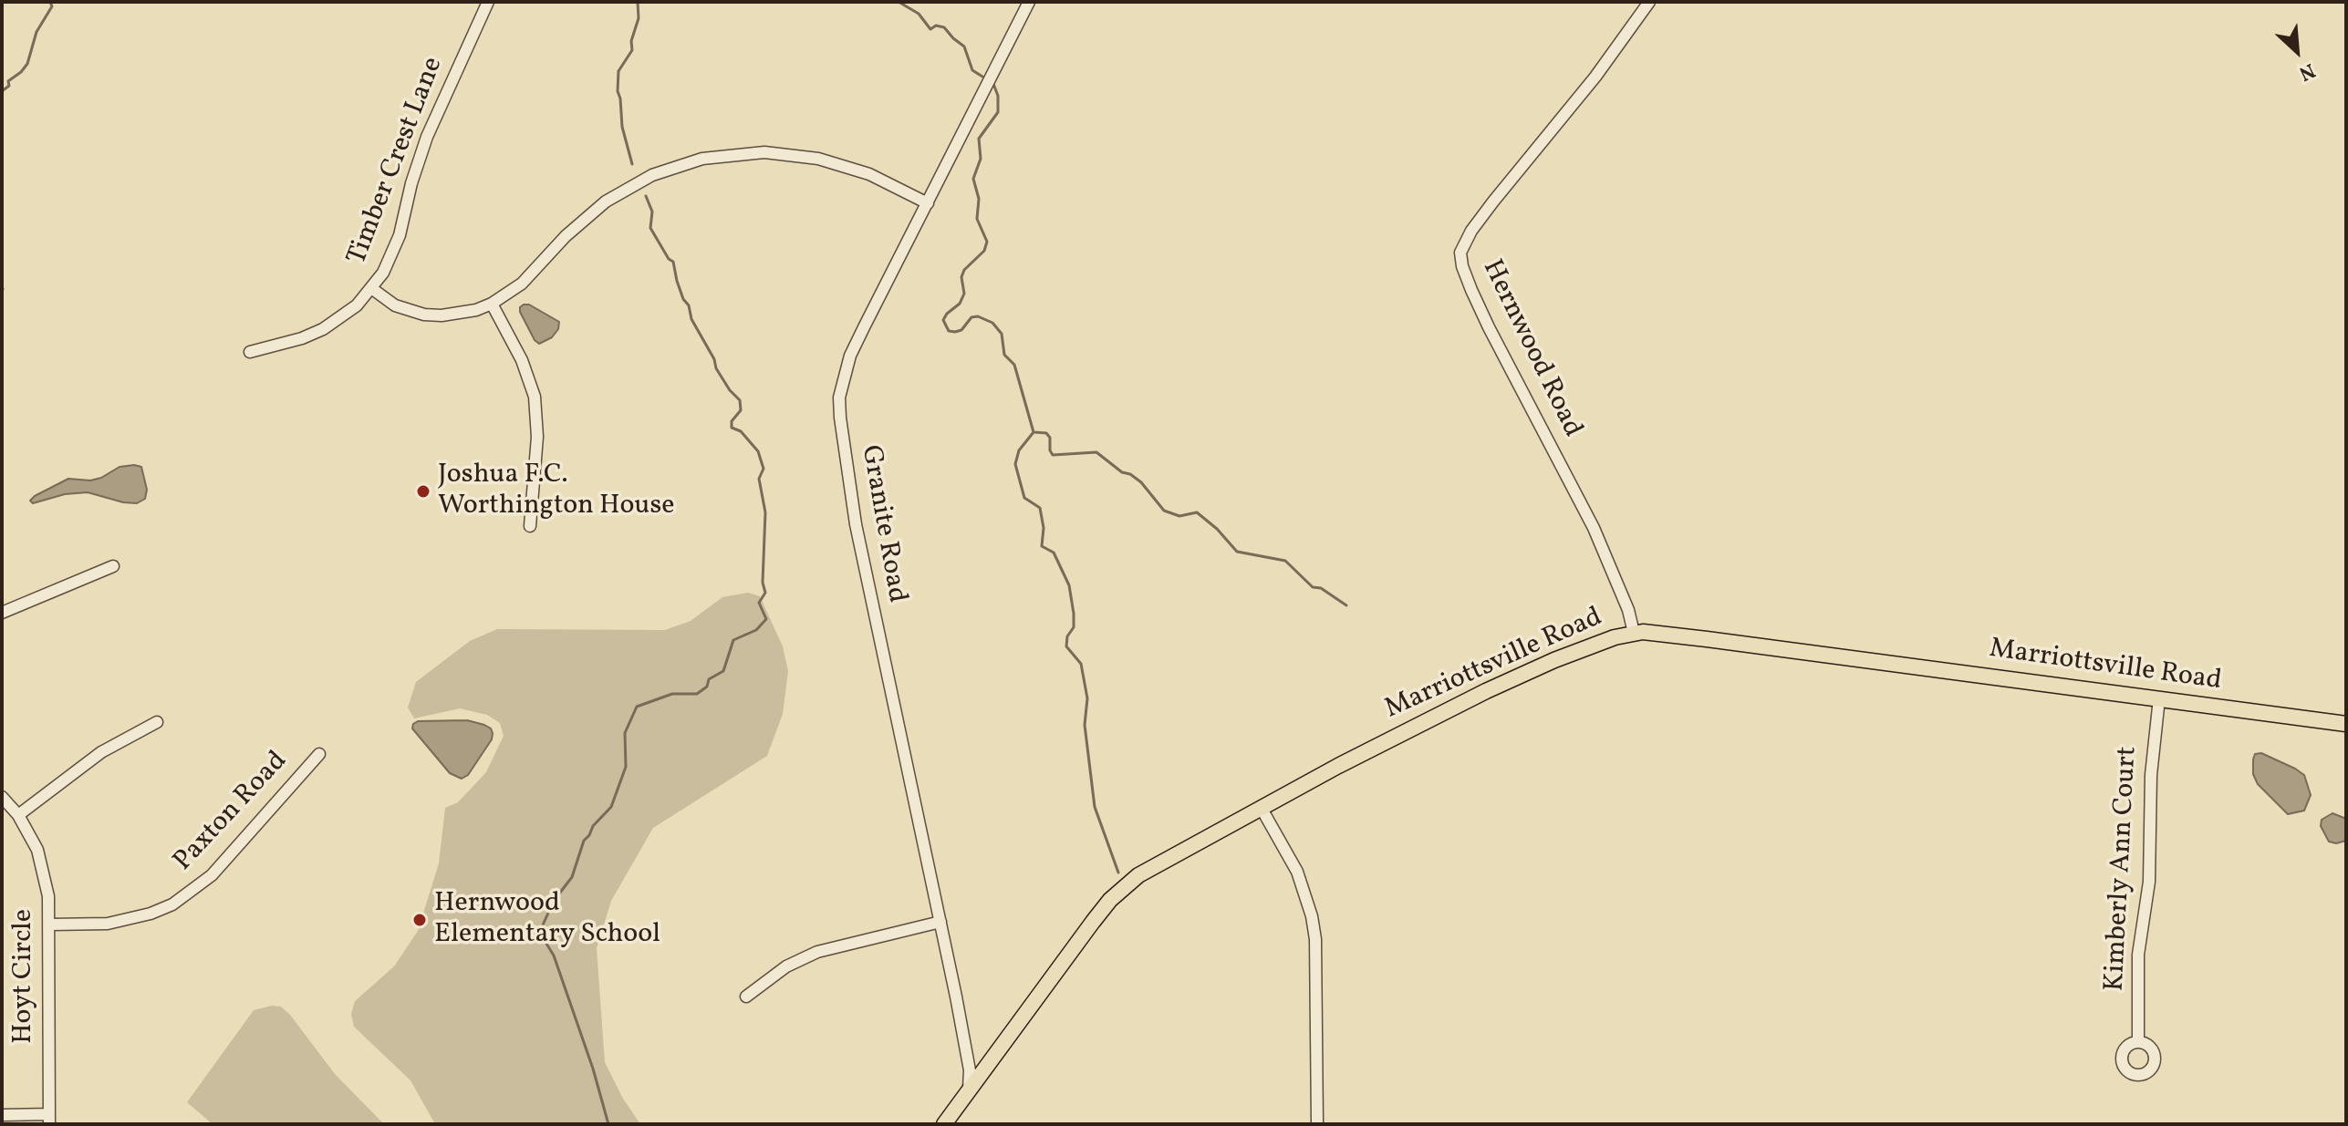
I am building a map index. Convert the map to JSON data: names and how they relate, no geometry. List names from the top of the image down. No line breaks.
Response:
{"streets":{"main road":["Marriottsville Road"],"street":["Timber Crest Lane","Hernwood Road","Granite Road","Paxton Road","Kimberly Ann Court","Hoyt Circle"]},"crossings":[["Hernwood Road","Marriottsville Road"],["Granite Road","Marriottsville Road"],["Marriottsville Road","Kimberly Ann Court"],["Paxton Road","Hoyt Circle"]],"places":["Joshua F.C. Worthington House","Hernwood Elementary School"],"north":"bottom right"}
